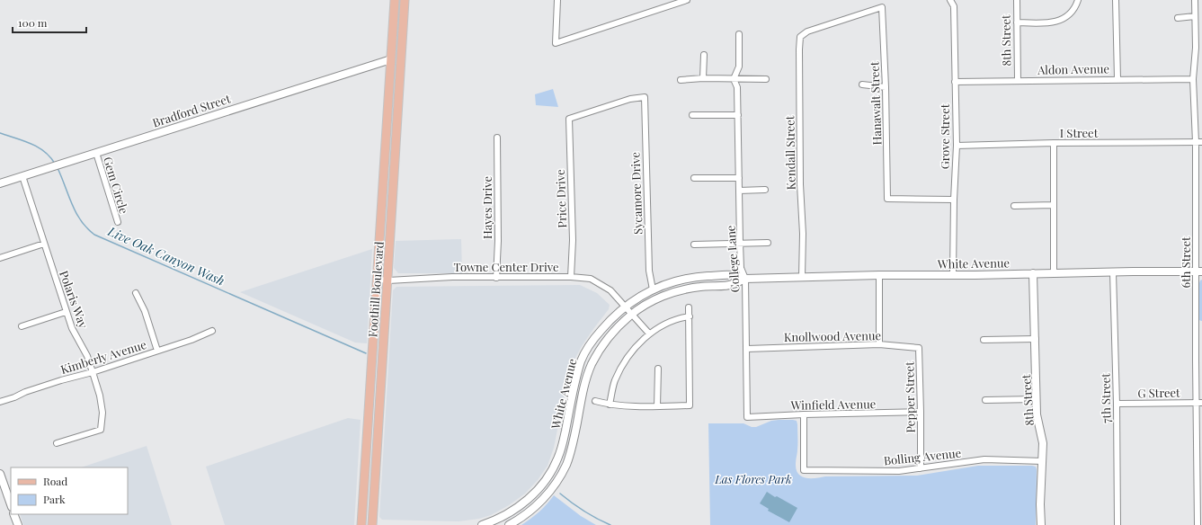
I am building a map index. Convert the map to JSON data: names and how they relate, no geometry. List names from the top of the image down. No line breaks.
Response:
{"streets":{"main road":["8th Street","Bradford Street","White Avenue","Foothill Boulevard"],"street":["Aldon Avenue","Hanawalt Street","I Street","Grove Street","Kendall Street","Gem Circle","Sycamore Drive","Price Drive","Hayes Drive","College Lane","6th Street","Towne Center Drive","Polaris Way","Knollwood Avenue","Kimberly Avenue","G Street","Pepper Street","7th Street","Winfield Avenue","Bolling Avenue"]},"crossings":[["8th Street","Aldon Avenue"],["8th Street","White Avenue"],["8th Street","Bolling Avenue"],["Aldon Avenue","Grove Street"],["Aldon Avenue","6th Street"],["Hanawalt Street","Grove Street"],["Hanawalt Street","Kendall Street"],["Bradford Street","Gem Circle"],["Bradford Street","Foothill Boulevard"],["Bradford Street","Polaris Way"],["I Street","Grove Street"],["I Street","6th Street"],["Grove Street","White Avenue"],["Kendall Street","White Avenue"],["Sycamore Drive","Price Drive"],["Sycamore Drive","White Avenue"],["Price Drive","Towne Center Drive"],["Hayes Drive","Towne Center Drive"],["College Lane","White Avenue"],["College Lane","Knollwood Avenue"],["College Lane","Winfield Avenue"],["6th Street","White Avenue"],["6th Street","G Street"],["White Avenue","Towne Center Drive"],["White Avenue","7th Street"],["Towne Center Drive","Foothill Boulevard"],["Polaris Way","Kimberly Avenue"],["Knollwood Avenue","Pepper Street"],["G Street","7th Street"],["Pepper Street","Winfield Avenue"],["Pepper Street","Bolling Avenue"],["Winfield Avenue","Bolling Avenue"]],"water":["Live Oak Canyon Wash"],"parks":["Las Flores Park"],"legend":["Road","Park"],"scale_bar":"100 m"}
